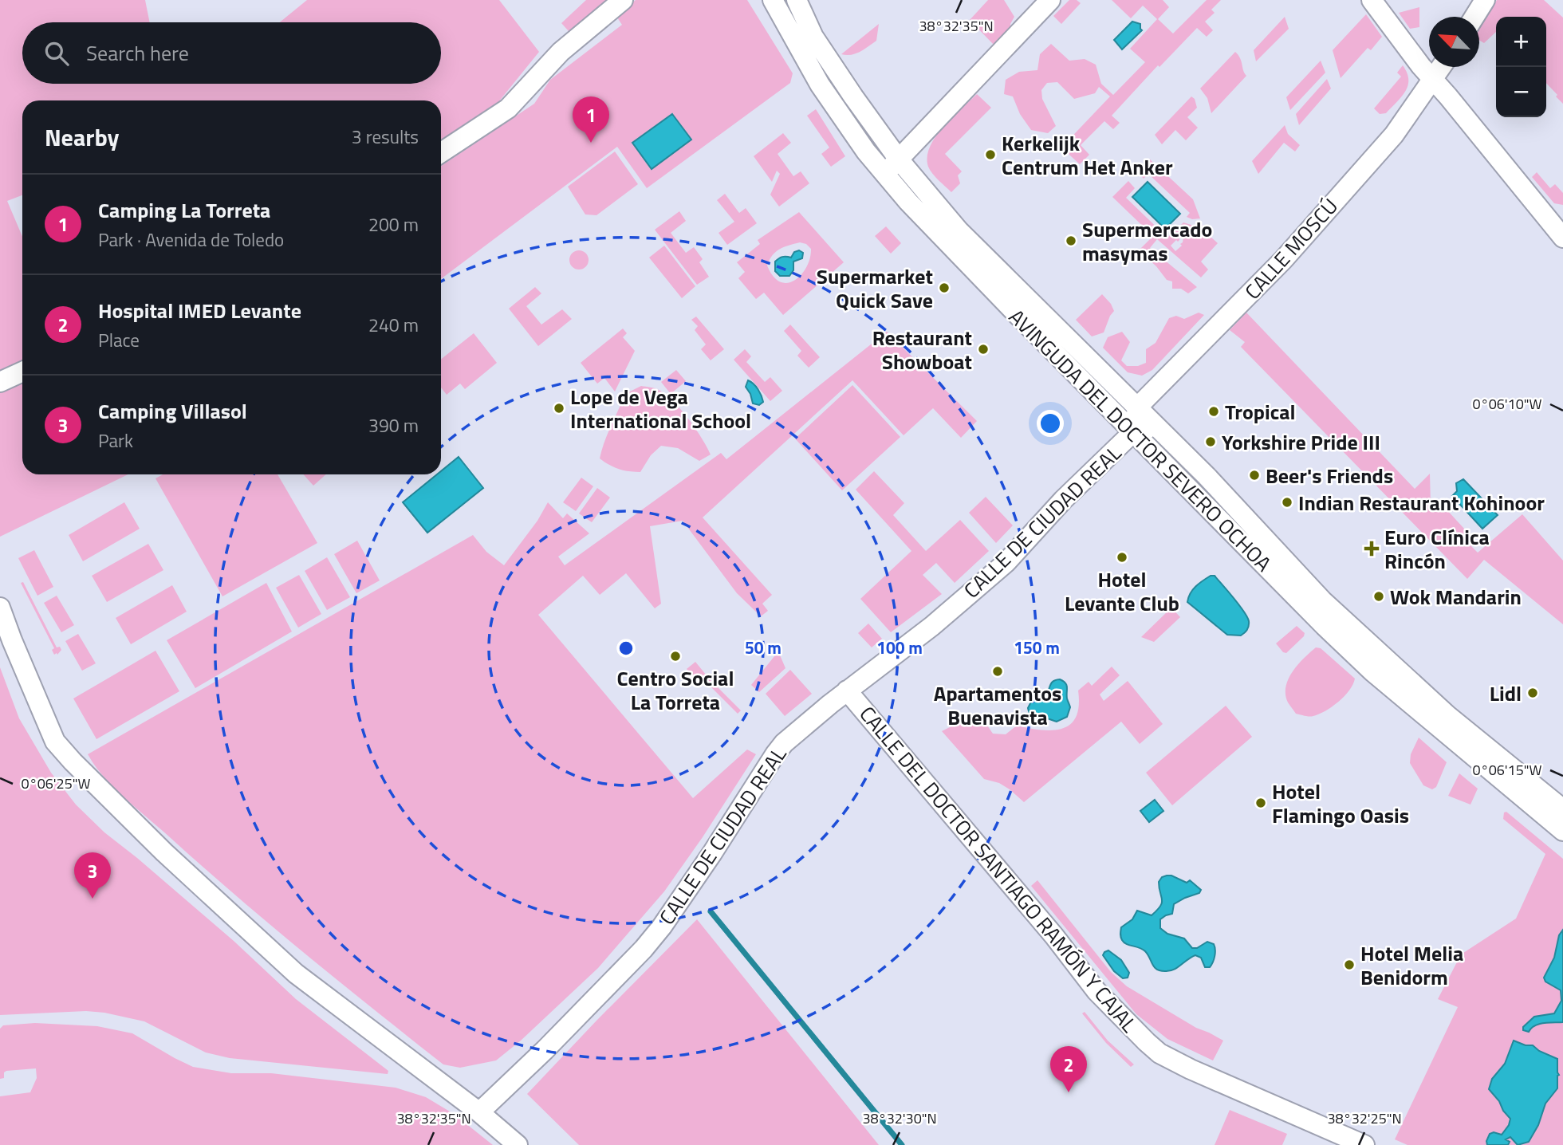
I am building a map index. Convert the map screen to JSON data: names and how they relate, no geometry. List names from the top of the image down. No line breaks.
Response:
{"streets":{"street":["CALLE MOSCÚ","AVINGUDA DEL DOCTOR SEVERO OCHOA","CALLE DE CIUDAD REAL","CALLE DEL DOCTOR SANTIAGO RAMÓN Y CAJAL"]},"crossings":[["CALLE MOSCÚ","AVINGUDA DEL DOCTOR SEVERO OCHOA"],["AVINGUDA DEL DOCTOR SEVERO OCHOA","CALLE DE CIUDAD REAL"],["CALLE DE CIUDAD REAL","CALLE DEL DOCTOR SANTIAGO RAMÓN Y CAJAL"]],"places":{"other":["Kerkelijk Centrum Het Anker","Supermercado masymas","Supermarket Quick Save","Restaurant Showboat","Lope de Vega International School","Tropical","Yorkshire Pride III","Beer's Friends","Indian Restaurant Kohinoor","Hotel Levante Club","Wok Mandarin","Centro Social La Torreta","Apartamentos Buenavista","Lidl","Hotel Flamingo Oasis","Hotel Melia Benidorm"],"health":["Euro Clínica Rincón"]},"north":"top left","page":{"map_buttons":["+","−"],"search":"Search here","pins":["1","3","2"],"heading":["Nearby","3 results"],"list":[{"mark":"1","name":"Camping La Torreta","note":"Park · Avenida de Toledo","value":"200 m"},{"mark":"2","name":"Hospital IMED Levante","note":"Place","value":"240 m"},{"mark":"3","name":"Camping Villasol","note":"Park","value":"390 m"}]},"coordinates":["38°32'35\"N","0°06'10\"W","0°06'15\"W","0°06'25\"W","38°32'30\"N","38°32'25\"N"],"rings":["50 m","100 m","150 m"]}
